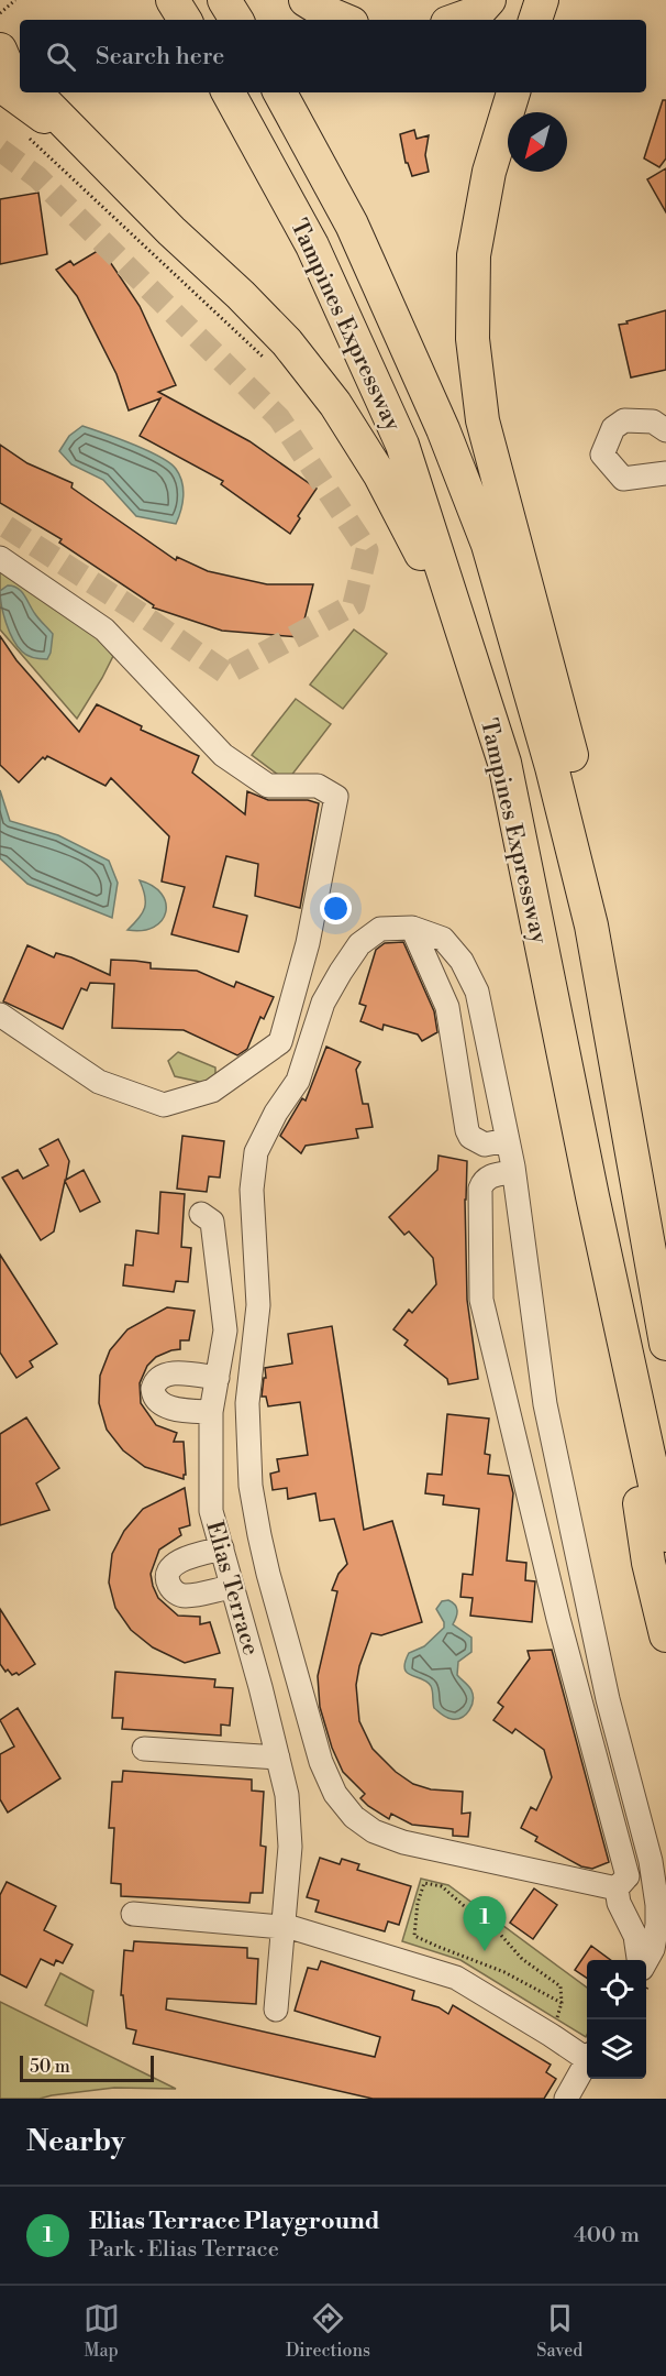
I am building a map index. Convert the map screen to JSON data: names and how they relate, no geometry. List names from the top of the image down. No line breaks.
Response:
{"streets":{"highway":["Tampines Expressway"],"street":["Elias Terrace"]},"scale_bar":"50 m","north":"bottom left","page":{"search":"Search here","pins":"1","scale":"50 m","heading":"Nearby","list":[{"mark":"1","name":"Elias Terrace Playground","note":"Park · Elias Terrace","value":"400 m"}],"nav":["Map","Directions","Saved"]}}
